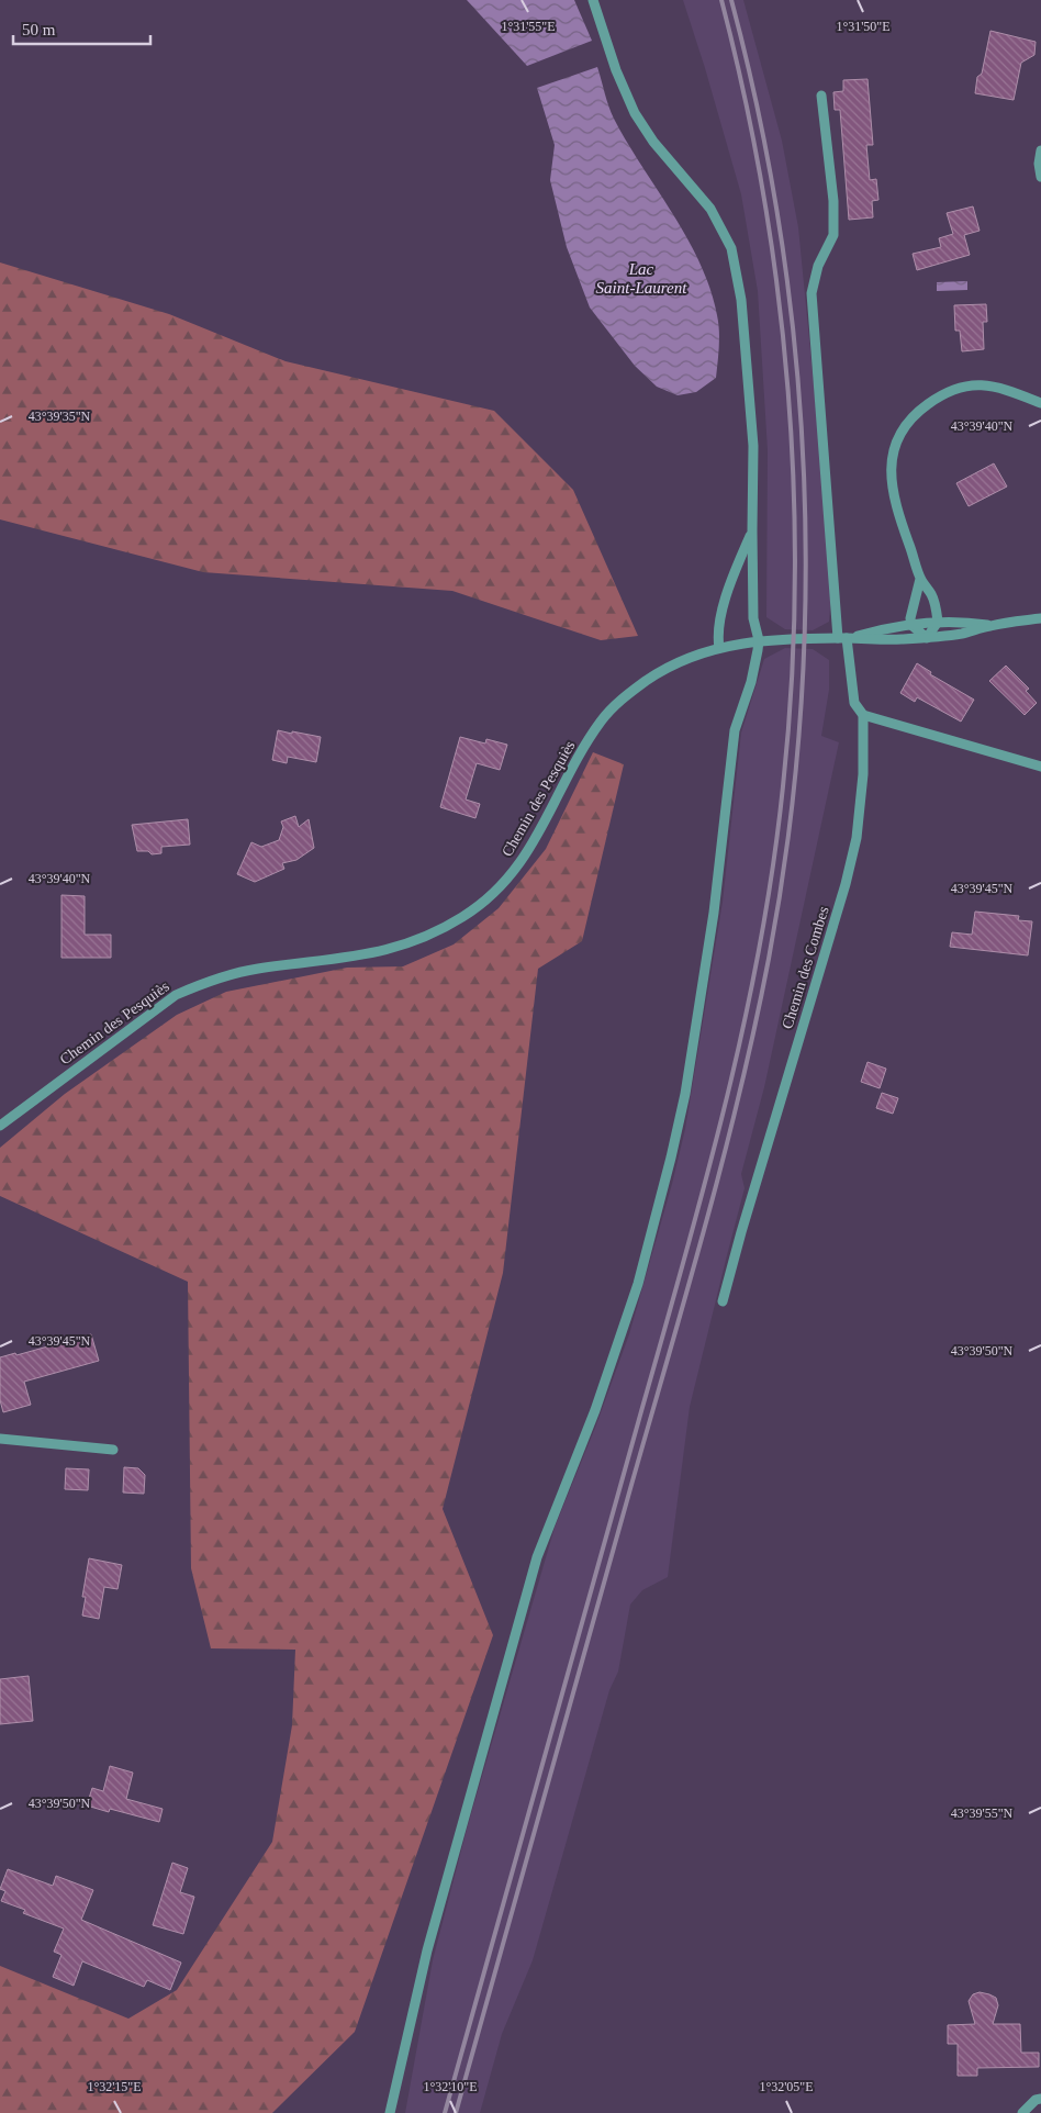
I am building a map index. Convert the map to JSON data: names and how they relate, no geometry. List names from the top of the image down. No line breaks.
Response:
{"streets":{"street":["Chemin des Pesquiès","Chemin des Combes"]},"crossings":[["Chemin des Pesquiès","Chemin des Combes"]],"water":["Lac Saint-Laurent"],"scale_bar":"50 m","coordinates":["1°31'55\"E","1°31'50\"E","43°39'35\"N","43°39'40\"N","43°39'45\"N","43°39'50\"N","43°39'55\"N","1°32'15\"E","1°32'10\"E","1°32'05\"E"]}
